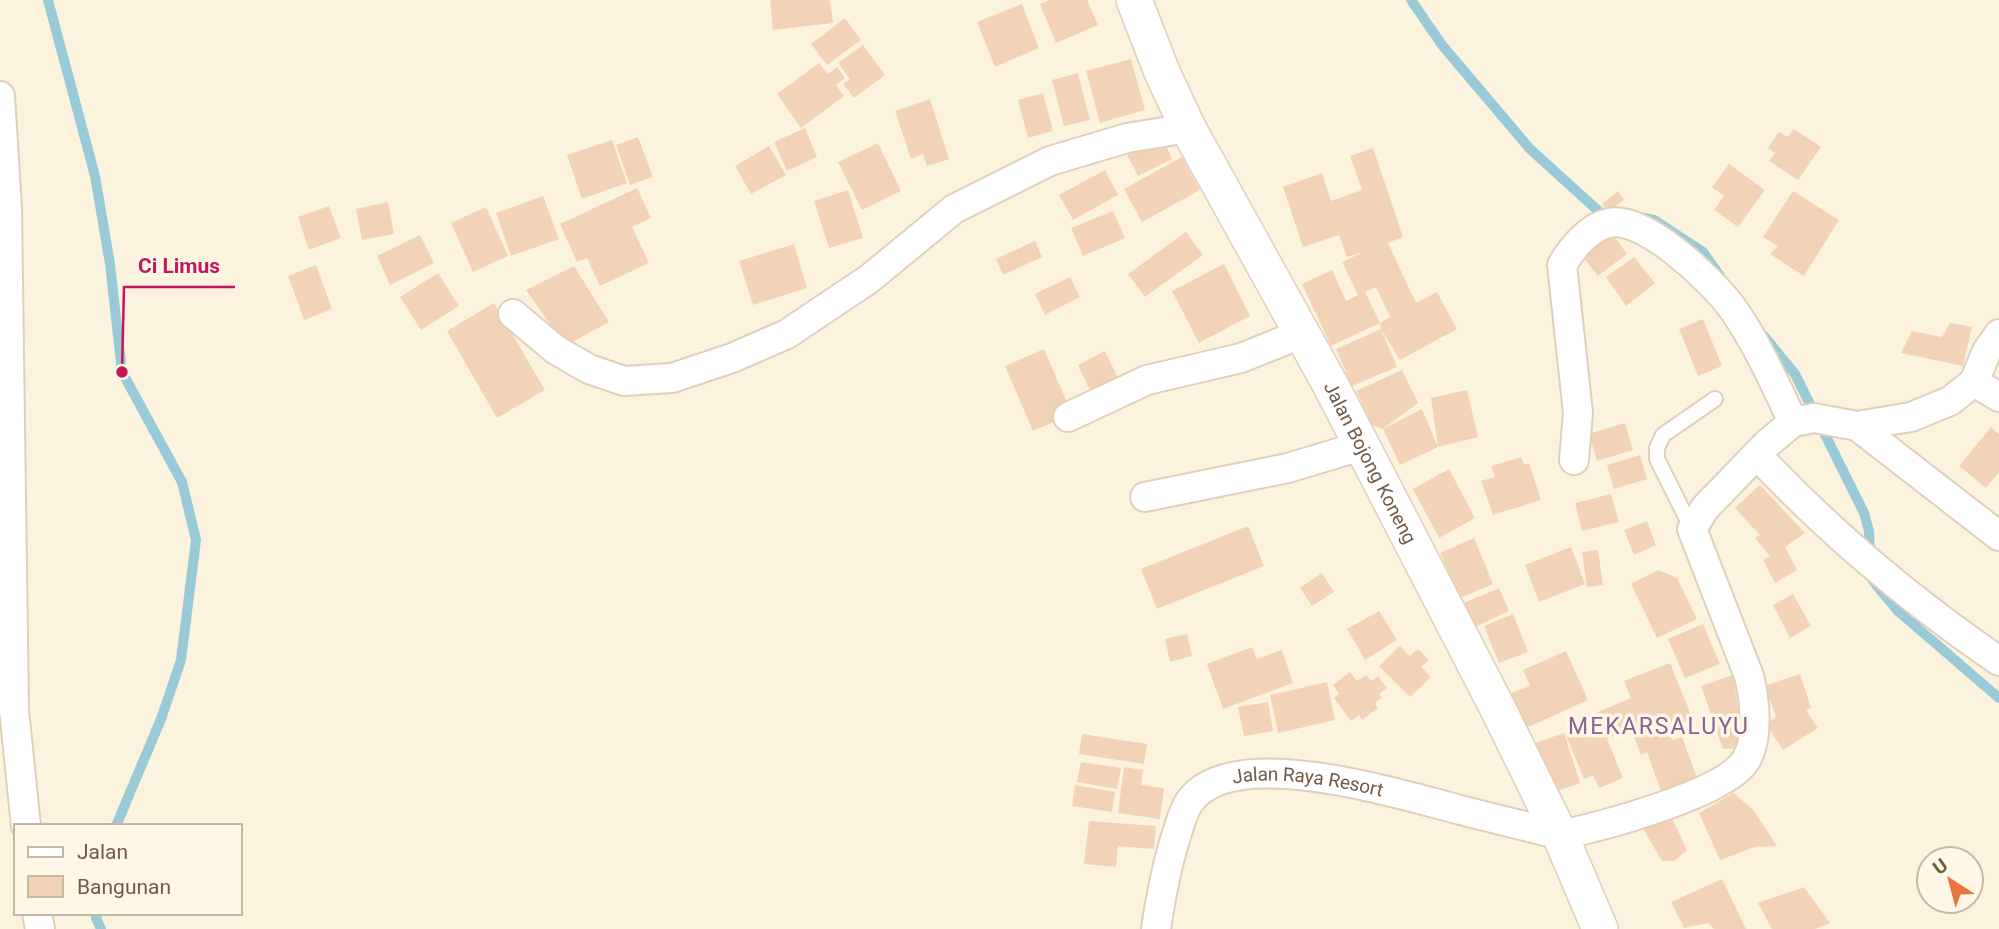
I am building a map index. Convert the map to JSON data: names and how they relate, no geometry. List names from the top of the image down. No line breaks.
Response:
{"streets":{"street":["Jalan Bojong Koneng","Jalan Raya Resort"]},"crossings":[["Jalan Bojong Koneng","Jalan Raya Resort"]],"districts":["MEKARSALUYU"],"places":["Ci Limus"],"legend":["Jalan","Bangunan"],"north":"top left"}
